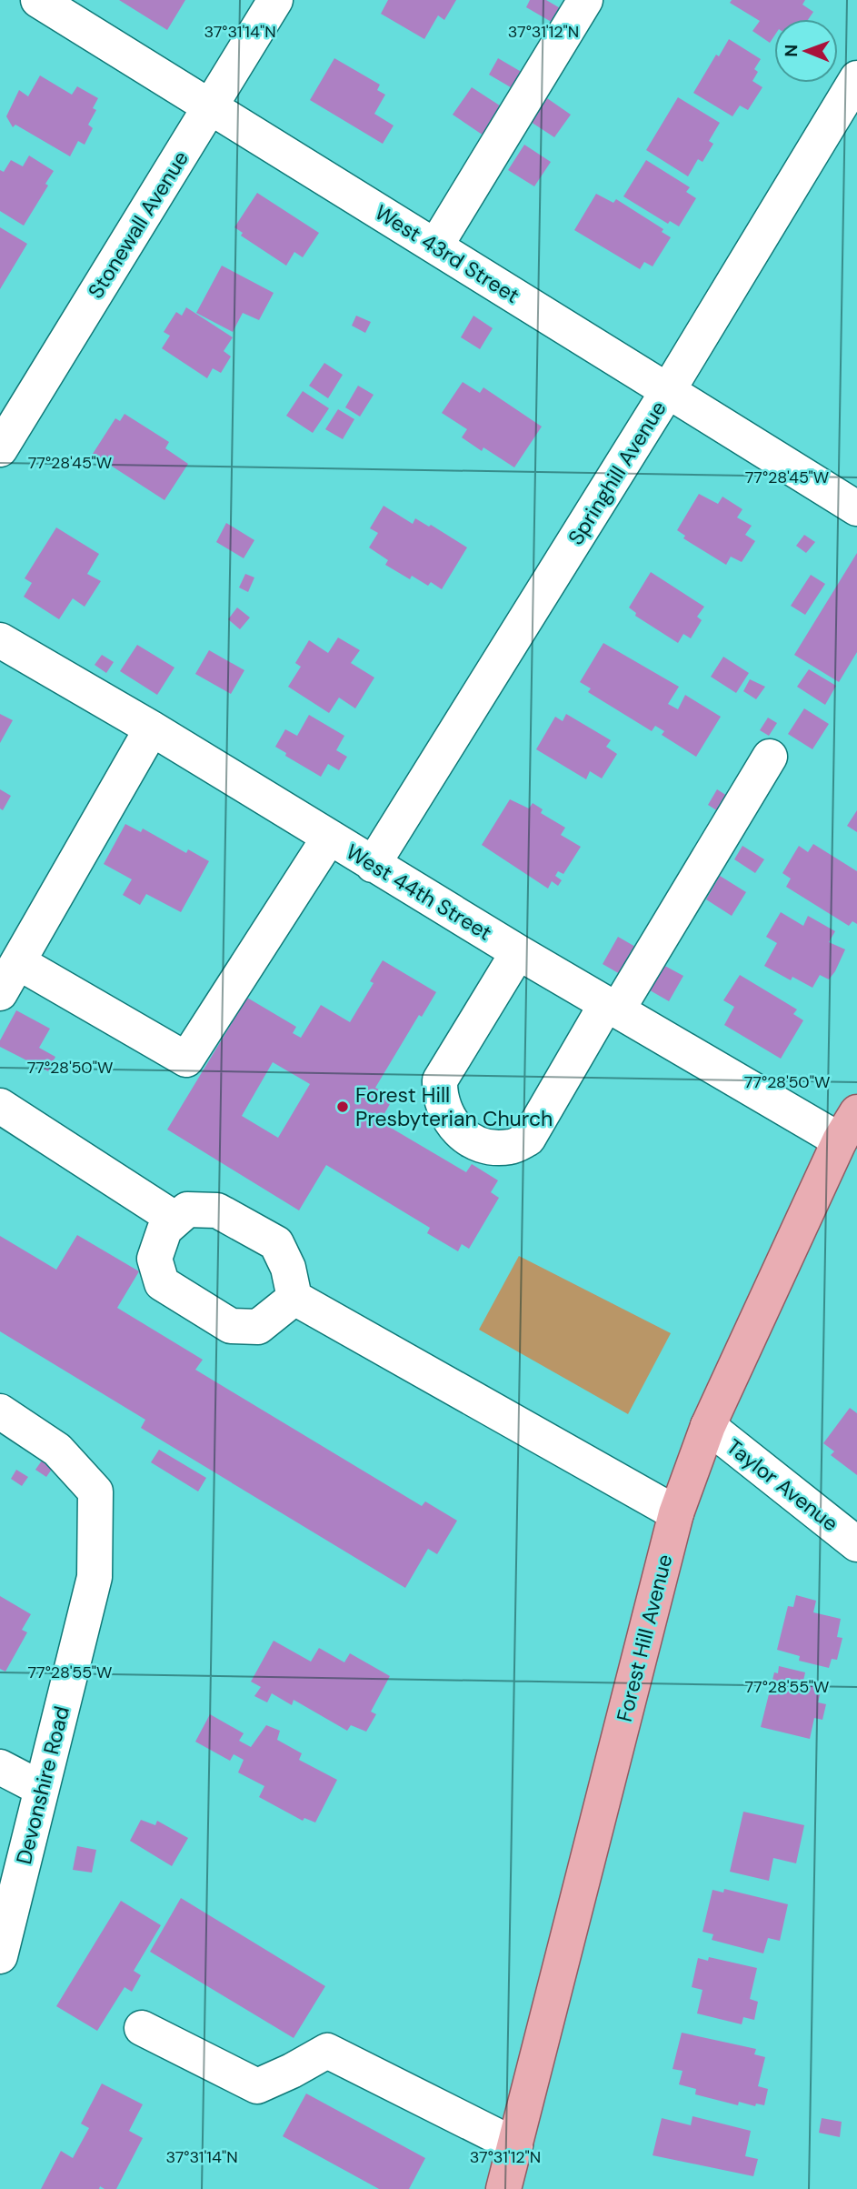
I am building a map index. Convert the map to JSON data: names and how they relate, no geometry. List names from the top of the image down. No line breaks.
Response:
{"streets":{"main road":["Forest Hill Avenue"],"street":["Stonewall Avenue","West 43rd Street","Springhill Avenue","West 44th Street","Taylor Avenue","Devonshire Road"]},"crossings":[["Stonewall Avenue","West 43rd Street"],["West 43rd Street","Springhill Avenue"],["Springhill Avenue","West 44th Street"],["West 44th Street","Forest Hill Avenue"],["Taylor Avenue","Forest Hill Avenue"]],"places":["Forest Hill Presbyterian Church"],"north":"left","coordinates":["37°31'14\"N","37°31'12\"N","77°28'45\"W","77°28'50\"W","77°28'55\"W"]}
